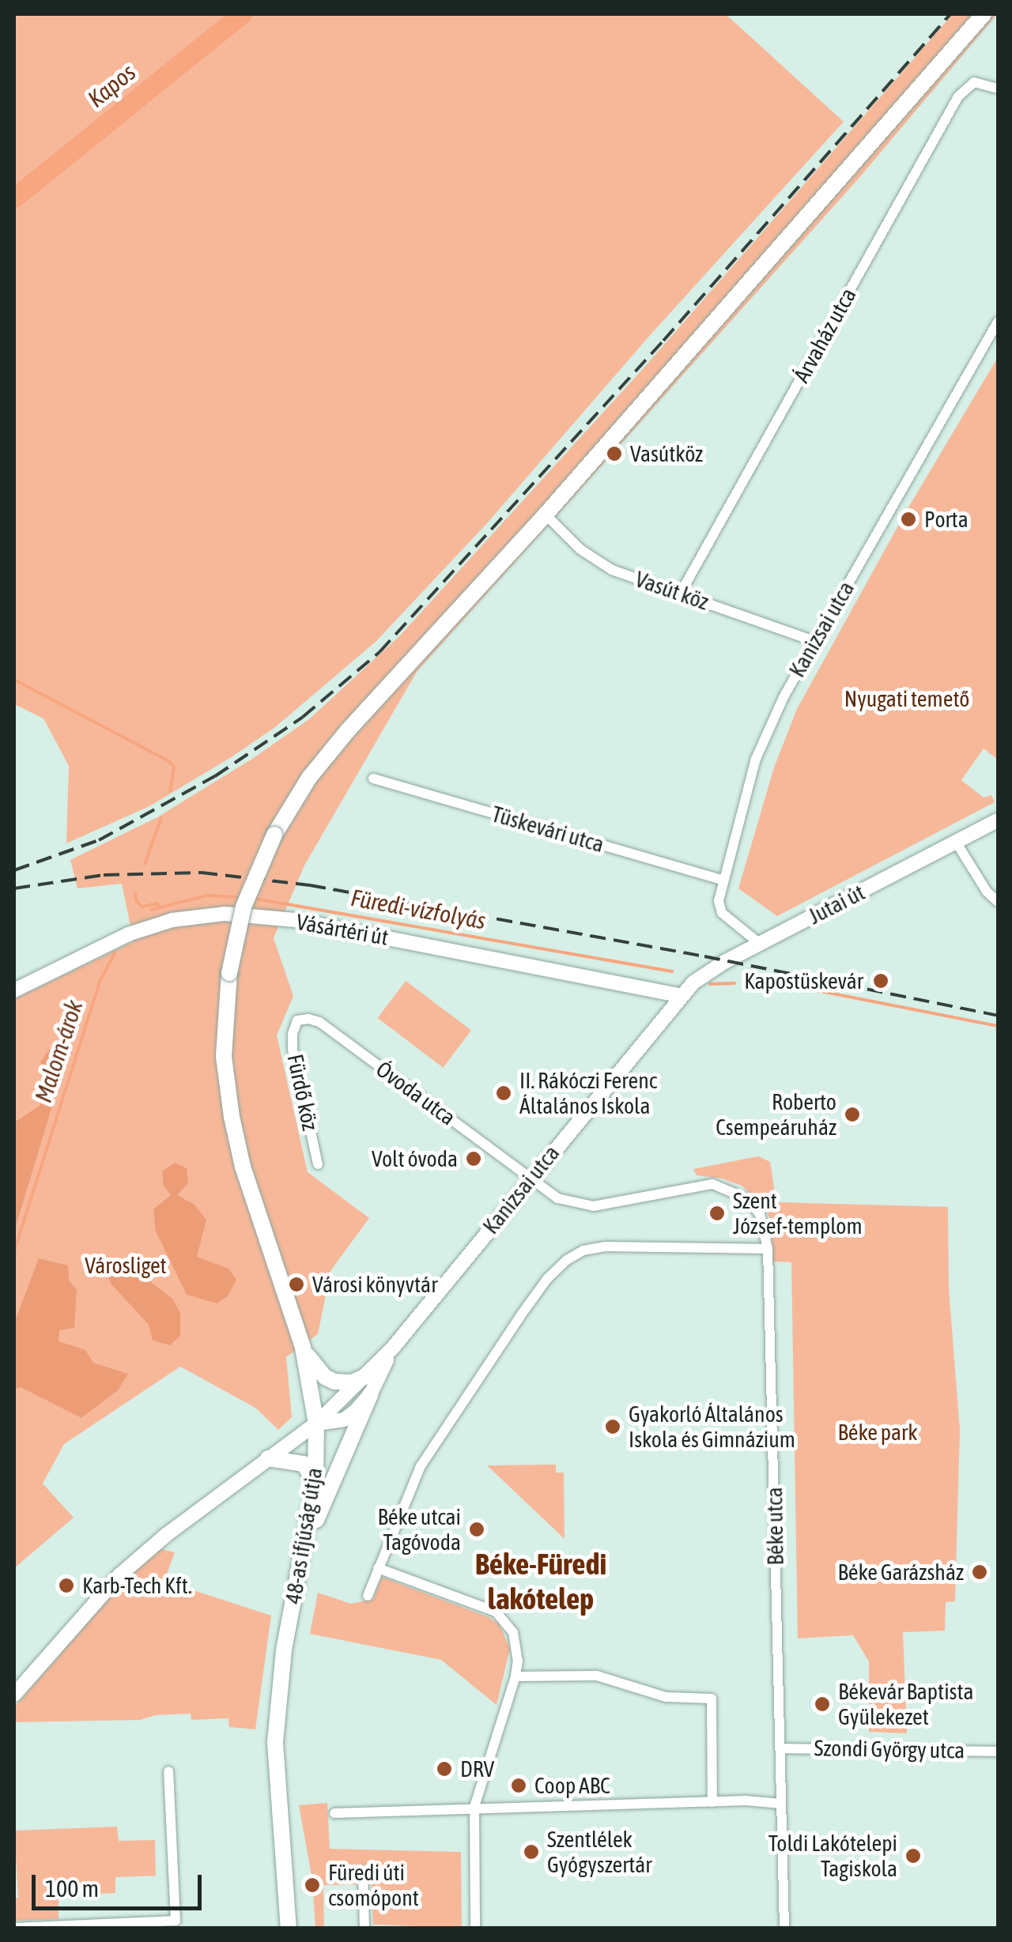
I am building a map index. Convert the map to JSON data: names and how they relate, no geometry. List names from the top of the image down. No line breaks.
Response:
{"streets":{"main road":["48-as ifjúság útja"],"street":["Árvaház utca","Vasút köz","Kanizsai utca","Tüskevári utca","Jutai út","Vásártéri út","Fürdő köz","Óvoda utca","Béke utca","Szondi György utca"]},"crossings":[["Árvaház utca","Vasút köz"],["Vasút köz","Kanizsai utca"],["Vasút köz","48-as ifjúság útja"],["Kanizsai utca","Tüskevári utca"],["Kanizsai utca","Jutai út"],["Kanizsai utca","Vásártéri út"],["Kanizsai utca","Óvoda utca"],["Kanizsai utca","Béke utca"],["Kanizsai utca","48-as ifjúság útja"],["Jutai út","Vásártéri út"],["Fürdő köz","Óvoda utca"],["Óvoda utca","Béke utca"],["Béke utca","Szondi György utca"]],"districts":["Béke-Füredi lakótelep"],"water":["Kapos","Füredi-vízfolyás","Malom-árok"],"parks":["Nyugati temető","Városliget","Béke park"],"places":["Vasútköz","Porta","Kapostüskevár","II. Rákóczi Ferenc Általános Iskola","Roberto Csempeáruház","Volt óvoda","Szent József-templom","Városi könyvtár","Gyakorló Általános Iskola és Gimnázium","Béke utcai Tagóvoda","Béke Garázsház","Karb-Tech Kft.","Békevár Baptista Gyülekezet","DRV","Coop ABC","Szentlélek Gyógyszertár","Toldi Lakótelepi Tagiskola","Füredi úti csomópont"],"scale_bar":"100 m"}
